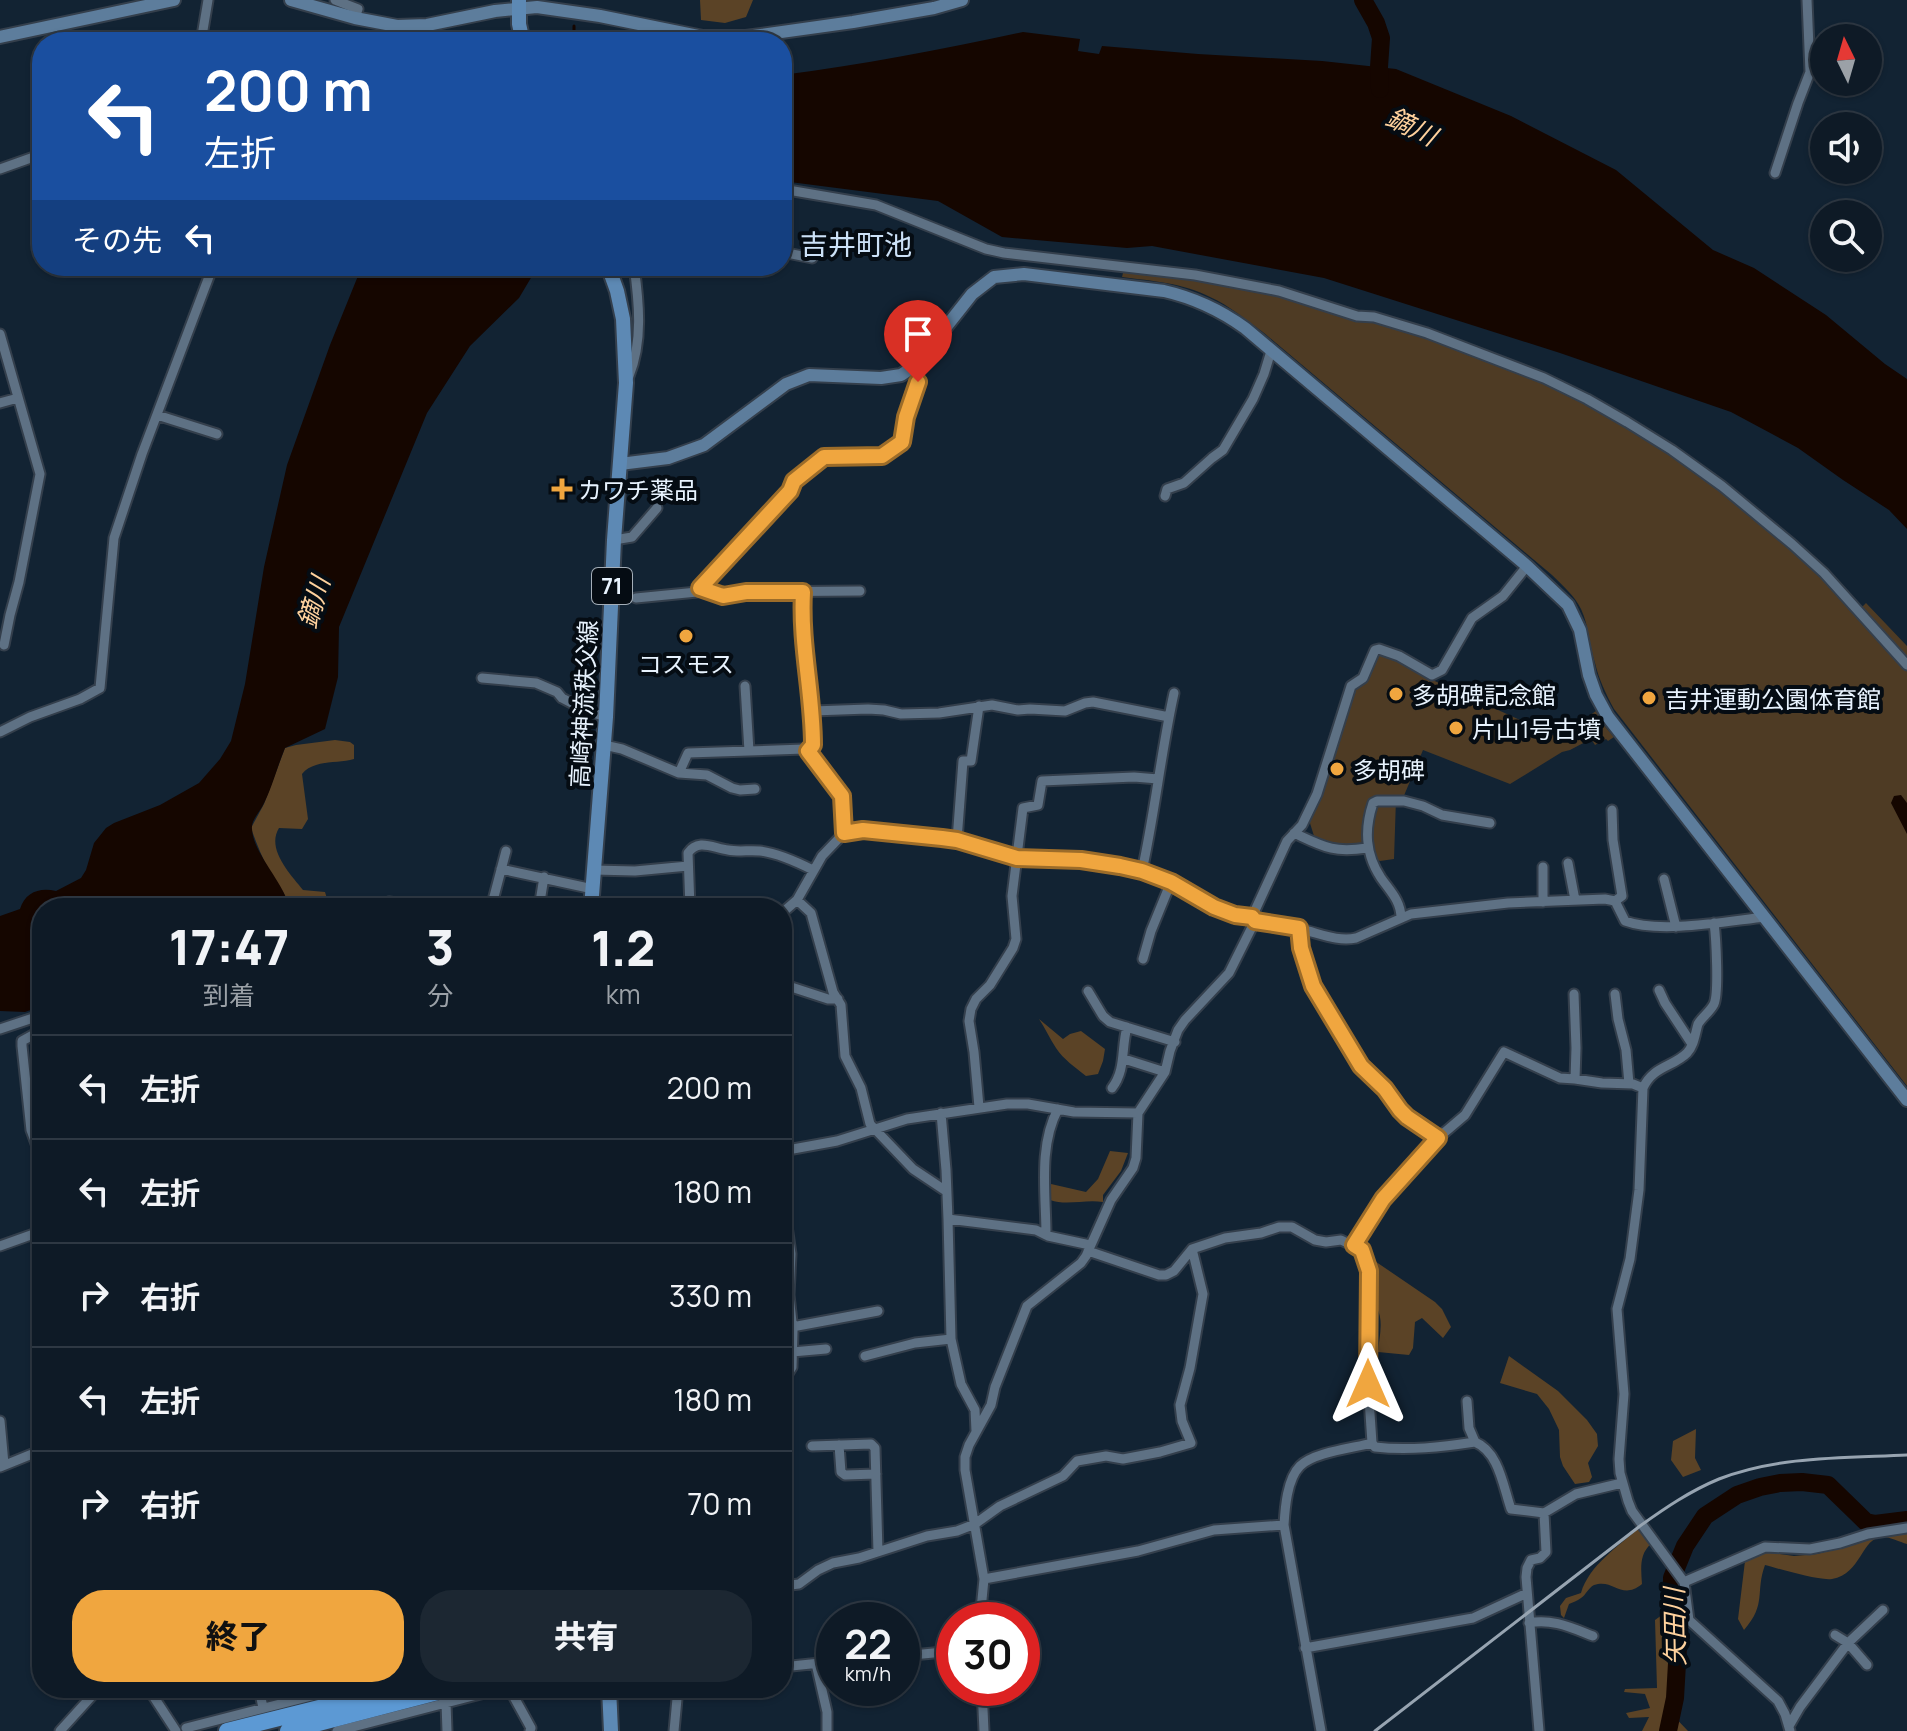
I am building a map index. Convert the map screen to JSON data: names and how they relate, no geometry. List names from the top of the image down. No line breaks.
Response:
{"streets":{"main road":["71","高崎神流秩父線"]},"districts":["吉井町池"],"water":["鏑川","矢田川"],"places":{"health":["カワチ薬品"],"other":["コスモス","多胡碑記念館","吉井運動公園体育館","片山1号古墳","多胡碑"]},"north":"top","page":{"turn":["200 m","左折"],"then":"その先","eta":["17:47","到着","3","分","1.2","km"],"list":[{"name":"左折","value":"200 m"},{"name":"左折","value":"180 m"},{"name":"右折","value":"330 m"},{"name":"左折","value":"180 m"},{"name":"右折","value":"70 m"}],"buttons":["終了","共有"],"speed":"22 km/h","limit":"30"}}
